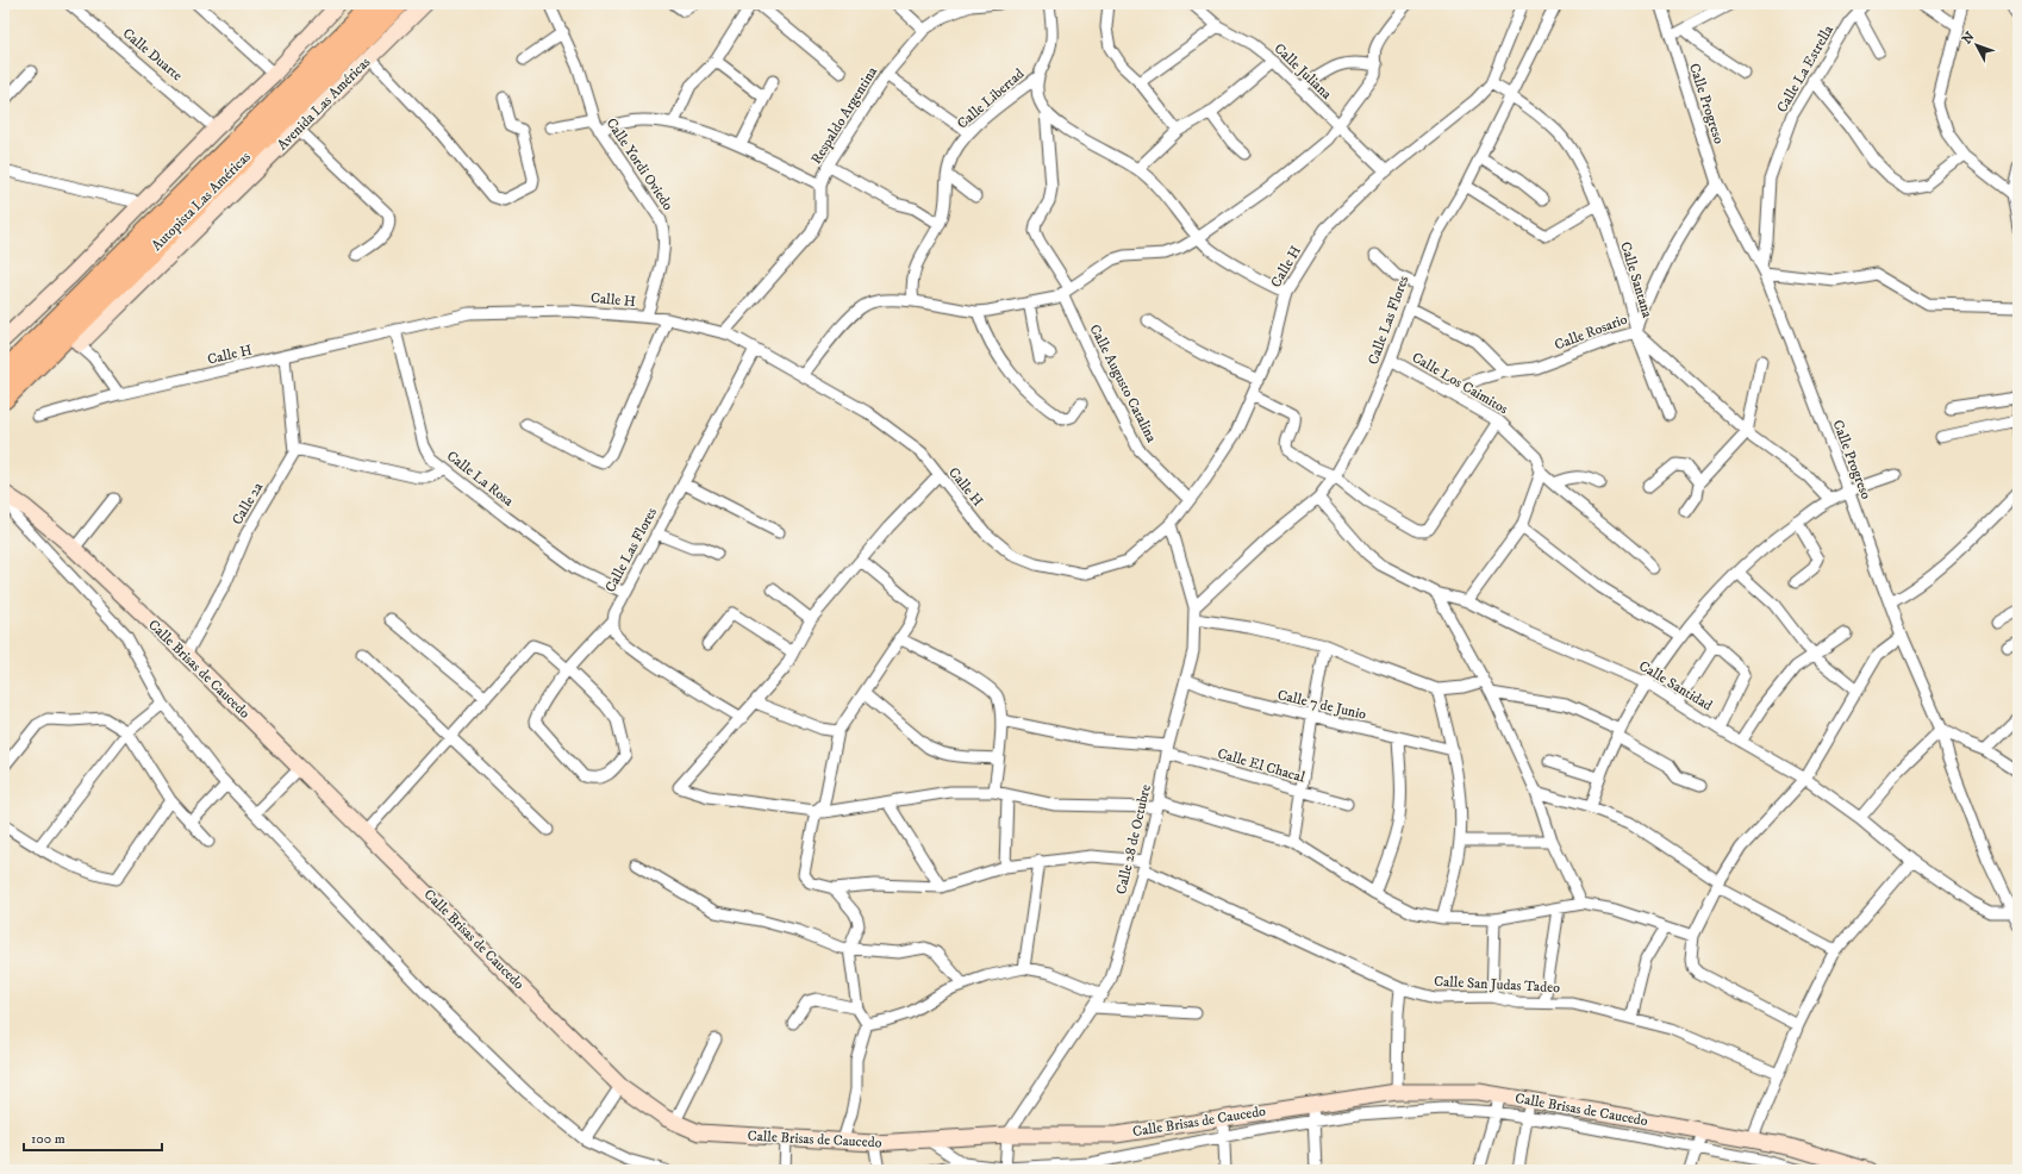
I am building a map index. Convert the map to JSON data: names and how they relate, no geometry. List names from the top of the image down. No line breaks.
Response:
{"streets":{"highway":["Autopista Las Américas"],"street":["Calle Duarte","Calle La Estrella","Calle Juliana","Calle Libertad","Avenida Las Américas","Calle Progreso","Respaldo Argentina","Calle Yordi Oviedo","Calle H","Calle Santana","Calle Las Flores","Calle Rosario","Calle Augusto Catalina","Calle Los Caimitos","Calle La Rosa","Calle 2a","Calle Brisas de Caucedo","Calle Santidad","Calle 7 de Junio","Calle El Chacal","Calle 28 de Octubre","Calle San Judas Tadeo"]},"crossings":[["Calle La Estrella","Calle Progreso"],["Calle Juliana","Calle H"],["Avenida Las Américas","Autopista Las Américas"],["Calle Progreso","Calle Rosario"],["Calle Progreso","Calle Santidad"],["Respaldo Argentina","Calle H"],["Calle Yordi Oviedo","Calle H"],["Calle H","Calle Santana"],["Calle H","Calle Las Flores"],["Calle H","Calle Augusto Catalina"],["Calle H","Calle La Rosa"],["Calle H","Calle 28 de Octubre"],["Calle Santana","Calle Las Flores"],["Calle Santana","Calle Rosario"],["Calle Las Flores","Calle Los Caimitos"],["Calle Las Flores","Calle La Rosa"],["Calle Las Flores","Calle Santidad"],["Calle Las Flores","Calle 28 de Octubre"],["Calle Rosario","Calle Los Caimitos"],["Calle 2a","Calle Brisas de Caucedo"],["Calle Brisas de Caucedo","Calle 28 de Octubre"],["Calle 7 de Junio","Calle 28 de Octubre"],["Calle El Chacal","Calle 28 de Octubre"],["Calle 28 de Octubre","Calle San Judas Tadeo"]],"scale_bar":"100 m","north":"top left"}
